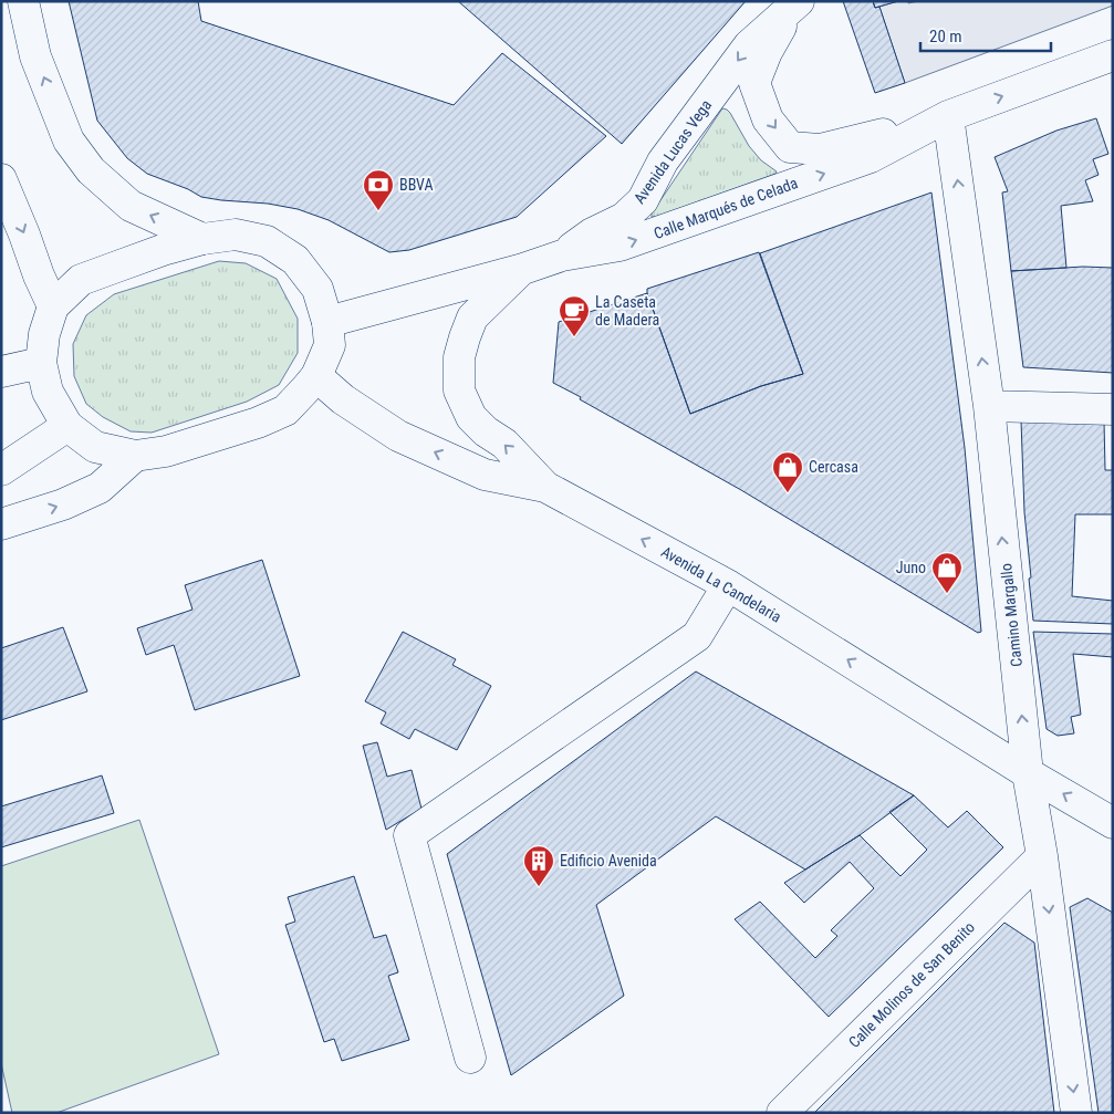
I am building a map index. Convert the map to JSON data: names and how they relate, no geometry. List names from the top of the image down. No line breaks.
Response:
{"streets":{"street":["Avenida Lucas Vega","Calle Marqués de Celada","Avenida La Candelaria","Camino Margallo","Calle Molinos de San Benito"]},"crossings":[["Avenida Lucas Vega","Calle Marqués de Celada"],["Avenida Lucas Vega","Camino Margallo"],["Calle Marqués de Celada","Camino Margallo"],["Avenida La Candelaria","Camino Margallo"],["Camino Margallo","Calle Molinos de San Benito"]],"one_way":["Calle Marqués de Celada","Avenida La Candelaria"],"places":{"bank":["BBVA"],"cafe":["La Caseta de Madera"],"shop":["Cercasa","Juno"],"building":["Edificio Avenida"]},"scale_bar":"20 m"}
